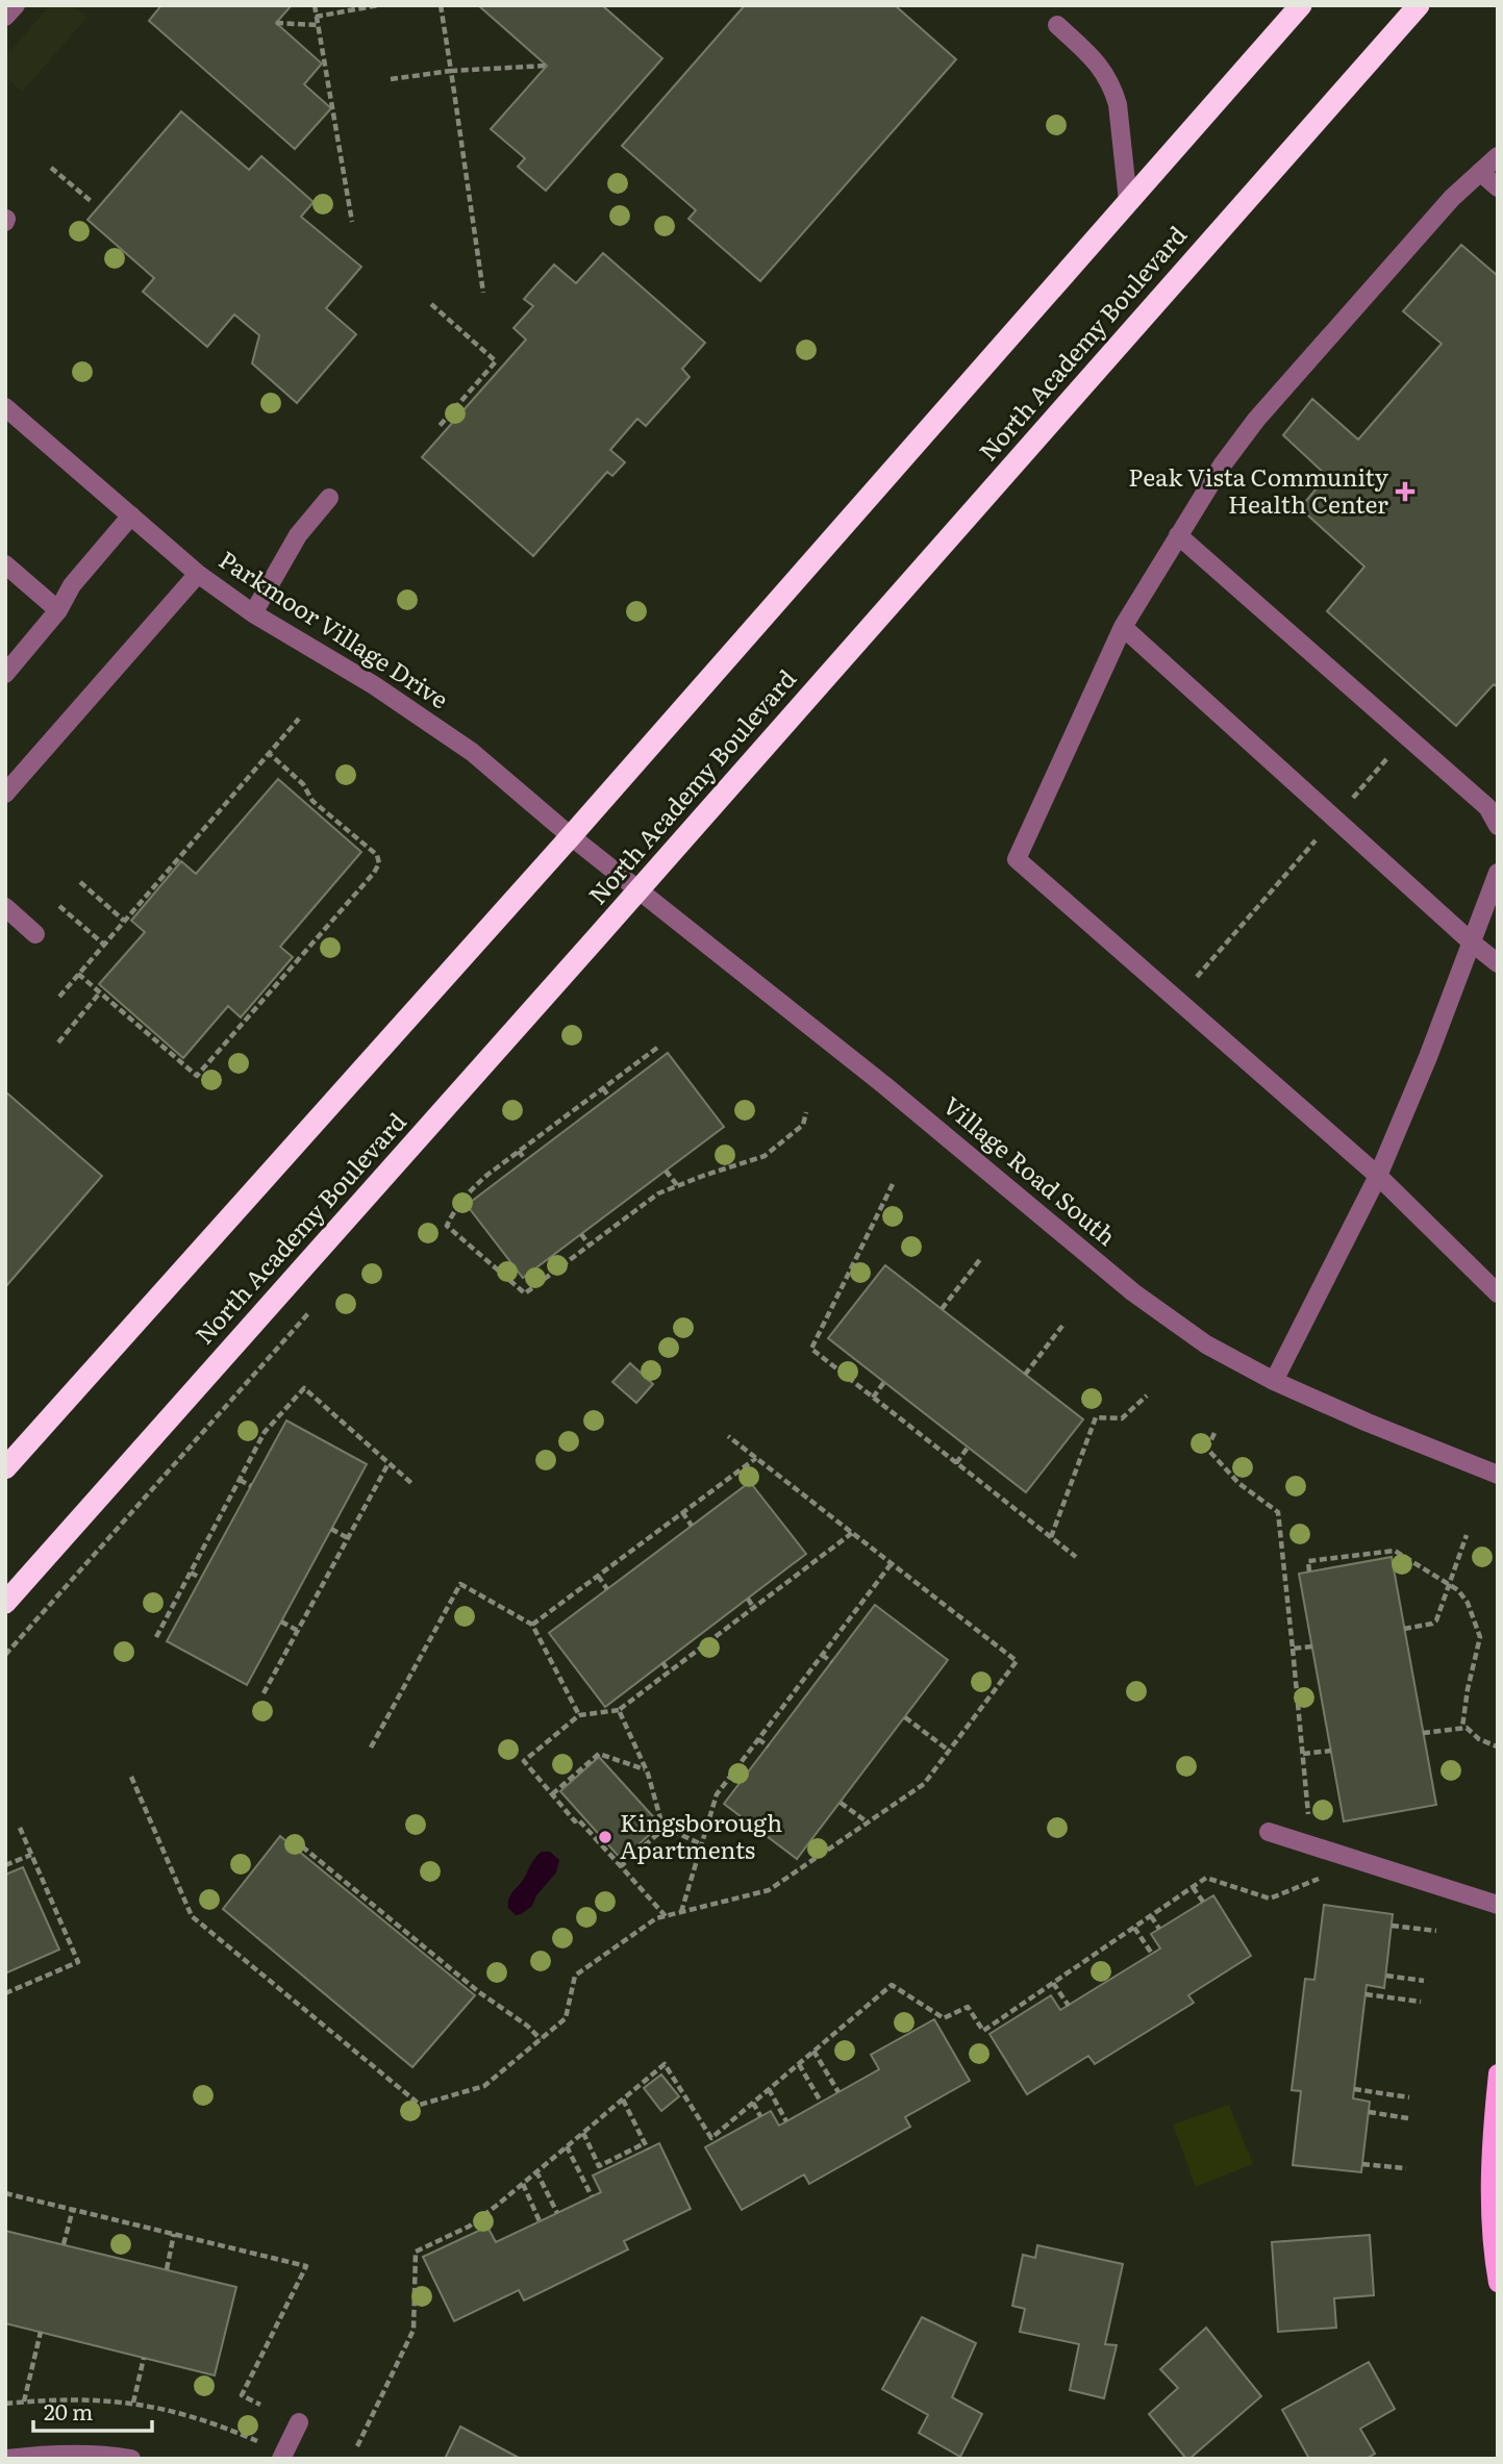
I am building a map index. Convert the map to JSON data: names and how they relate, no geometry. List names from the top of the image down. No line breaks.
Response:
{"streets":{"highway":["North Academy Boulevard"],"street":["Parkmoor Village Drive","Village Road South"]},"crossings":[["North Academy Boulevard","Village Road South"],["Parkmoor Village Drive","Village Road South"]],"places":{"health":["Peak Vista Community Health Center"],"other":["Kingsborough Apartments"]},"scale_bar":"20 m"}
